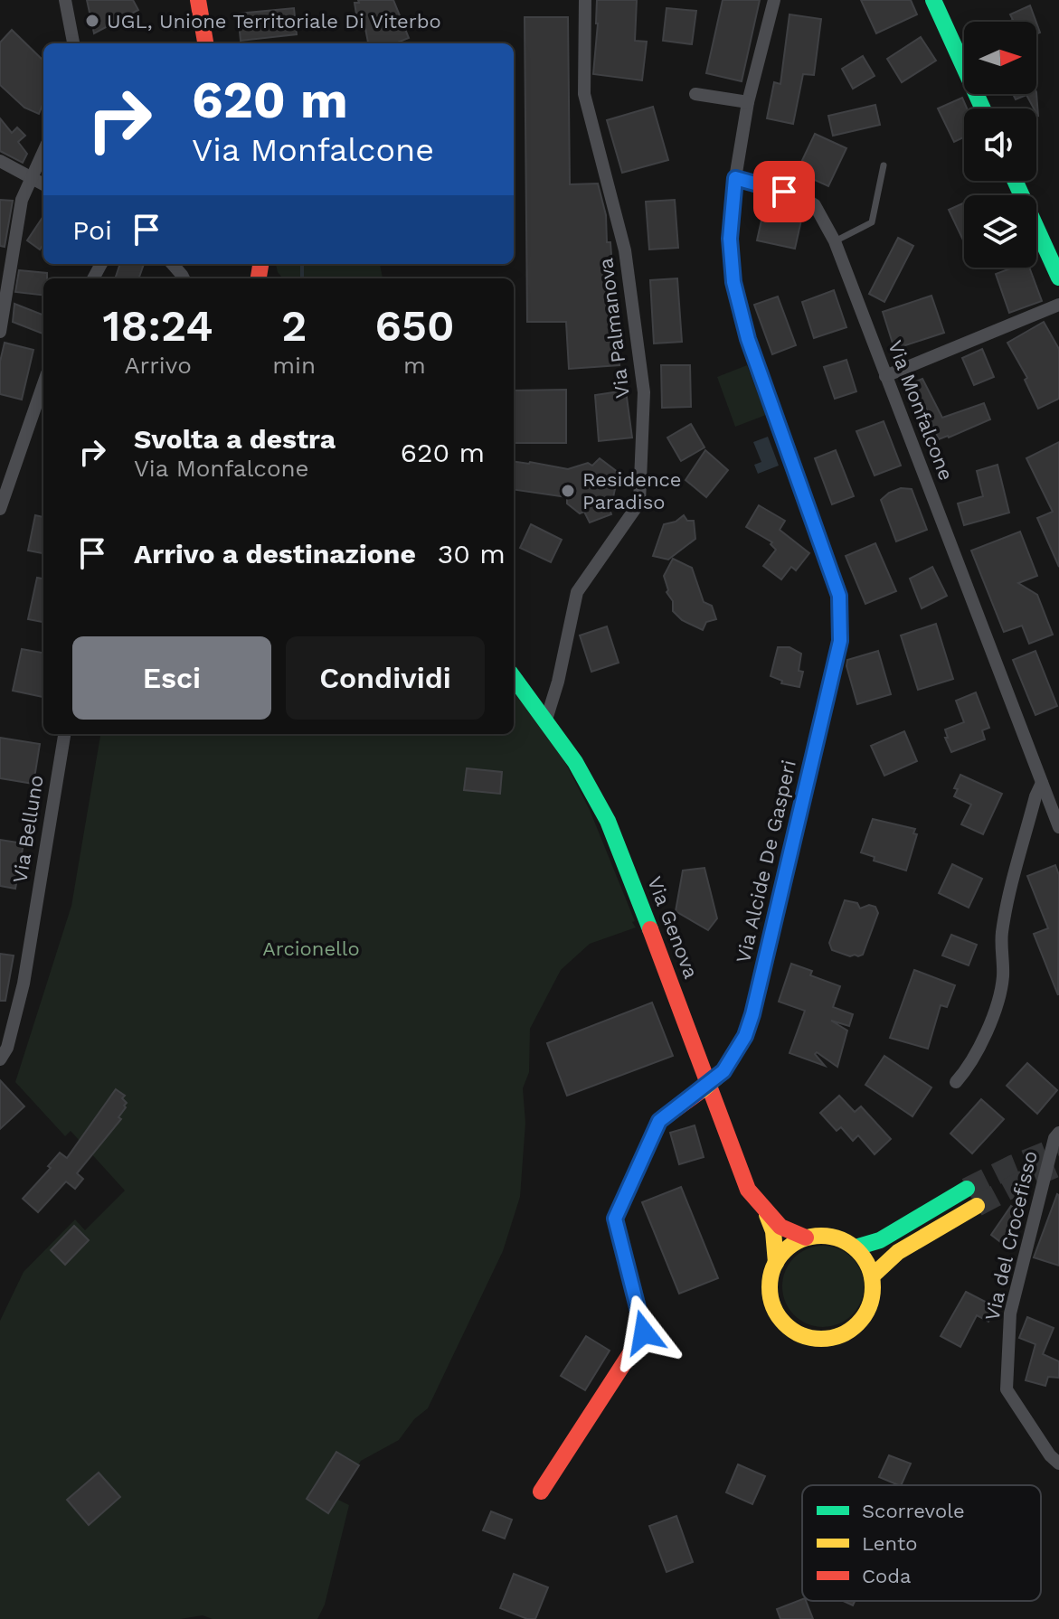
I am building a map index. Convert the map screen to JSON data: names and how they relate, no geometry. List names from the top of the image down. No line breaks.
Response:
{"streets":{"main road":["Via Alcide De Gasperi","Via Genova"],"street":["Via Palmanova","Via Monfalcone","Via Belluno","Via del Crocefisso"]},"crossings":[["Via Palmanova","Via Genova"],["Via Monfalcone","Via Alcide De Gasperi"]],"parks":["Arcionello"],"places":["UGL, Unione Territoriale Di Viterbo","Residence Paradiso"],"legend":["Scorrevole","Lento","Coda"],"north":"right","page":{"turn":["620 m","Via Monfalcone"],"then":"Poi","eta":["18:24","Arrivo","2","min","650","m"],"list":[{"name":"Svolta a destra","note":"Via Monfalcone","value":"620 m"},{"name":"Arrivo a destinazione","value":"30 m"}],"buttons":["Esci","Condividi"]}}
